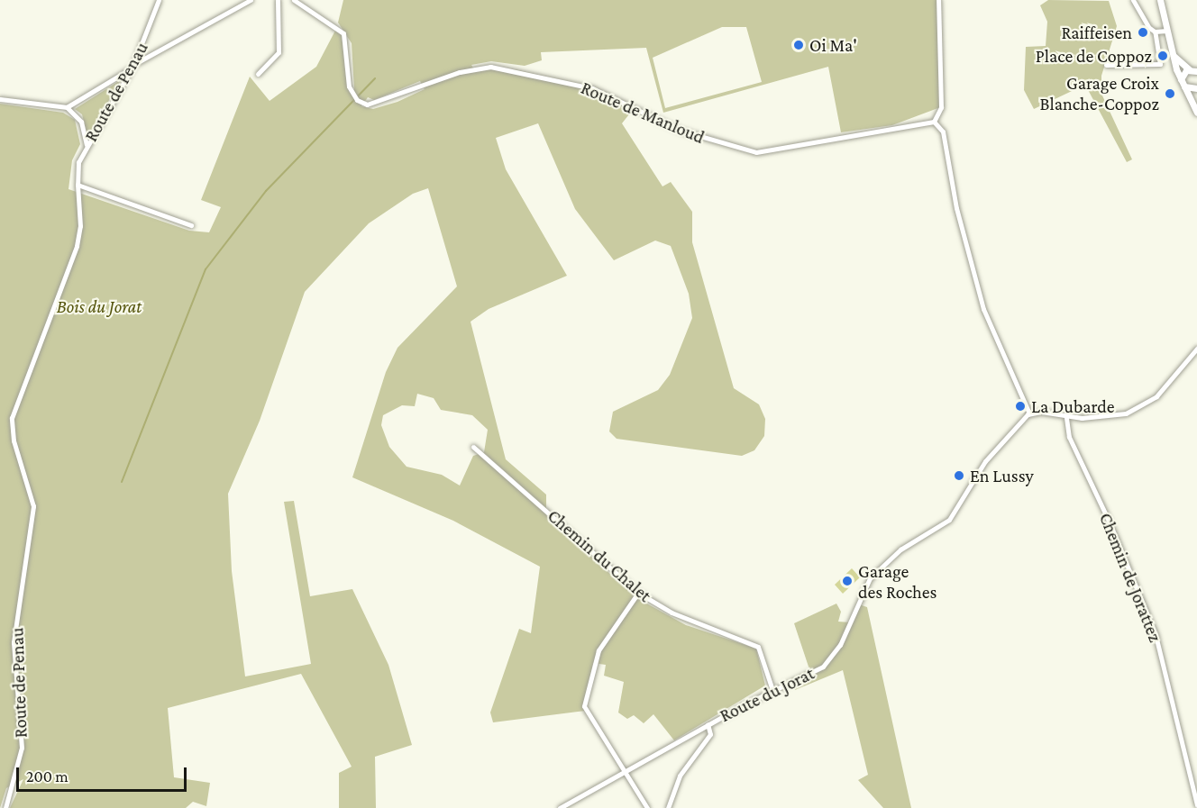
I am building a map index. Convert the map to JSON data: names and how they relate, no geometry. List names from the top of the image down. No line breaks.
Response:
{"streets":{"street":["Route de Penau","Route de Manloud","Chemin du Chalet","Chemin de Jorattez","Route du Jorat"]},"crossings":[["Chemin du Chalet","Route du Jorat"]],"parks":["Bois du Jorat"],"places":["Raiffeisen","Oi Ma'","Place de Coppoz","Garage Croix Blanche-Coppoz","La Dubarde","En Lussy","Garage des Roches"],"scale_bar":"200 m"}
